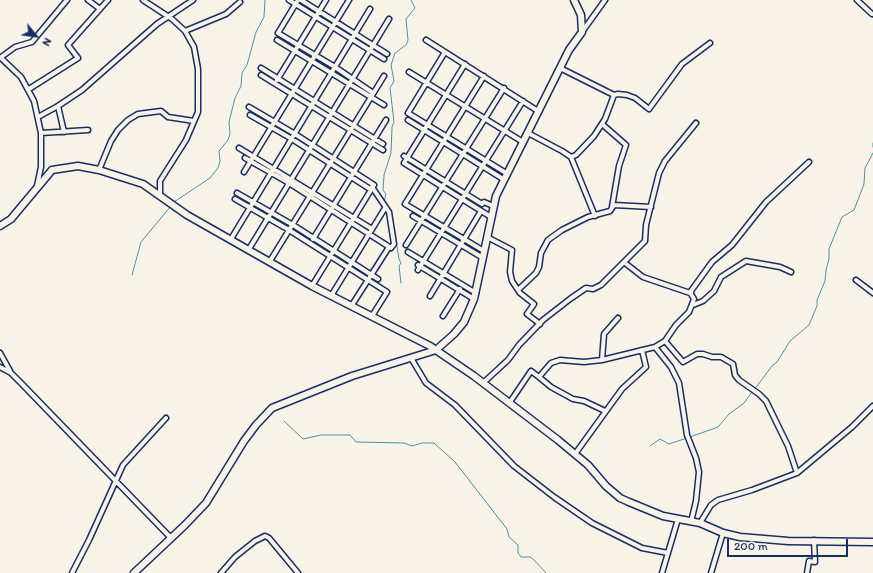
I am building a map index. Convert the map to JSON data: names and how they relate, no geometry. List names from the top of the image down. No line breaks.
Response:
{"scale_bar":"200 m","north":"bottom right"}
